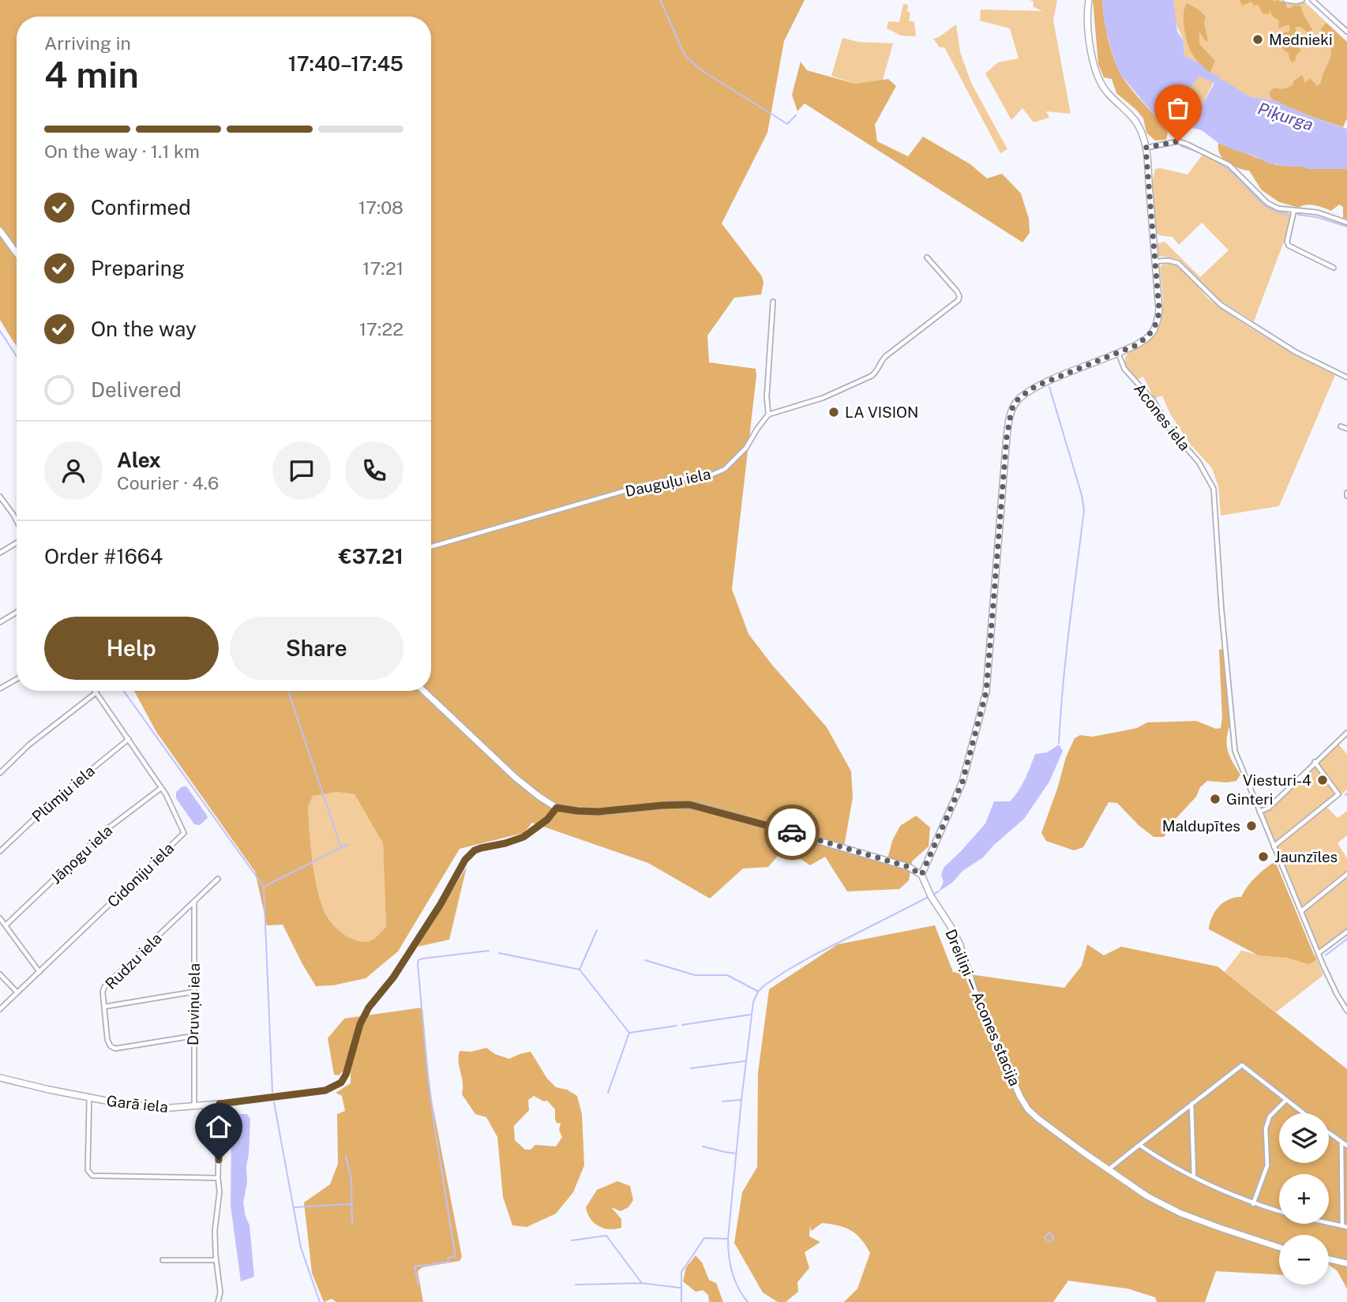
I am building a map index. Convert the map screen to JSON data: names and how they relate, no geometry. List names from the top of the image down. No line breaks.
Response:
{"streets":{"street":["Acones iela","Dauguļu iela","Plūmju iela","Jāņogu iela","Cidoniju iela","Rudzu iela","Druviņu iela","Dreiliņi — Acones stacija","Garā iela"]},"crossings":[["Plūmju iela","Cidoniju iela"],["Jāņogu iela","Cidoniju iela"],["Rudzu iela","Druviņu iela"],["Druviņu iela","Garā iela"]],"water":["Piķurga"],"places":["Mednieki","LA VISION","Viesturi-4","Ginteri","Maldupītes","Jaunzīles"],"page":{"heading":["4 min","Arriving in","17:40–17:45"],"panel":["Alex","Courier · 4.6","Order #1664","€37.21"],"bar":"On the way · 1.1 km","list":[["Confirmed","17:08"],["Preparing","17:21"],["On the way","17:22"],"Delivered"],"buttons":["Help","Share"],"map_buttons":["+","−"]}}
